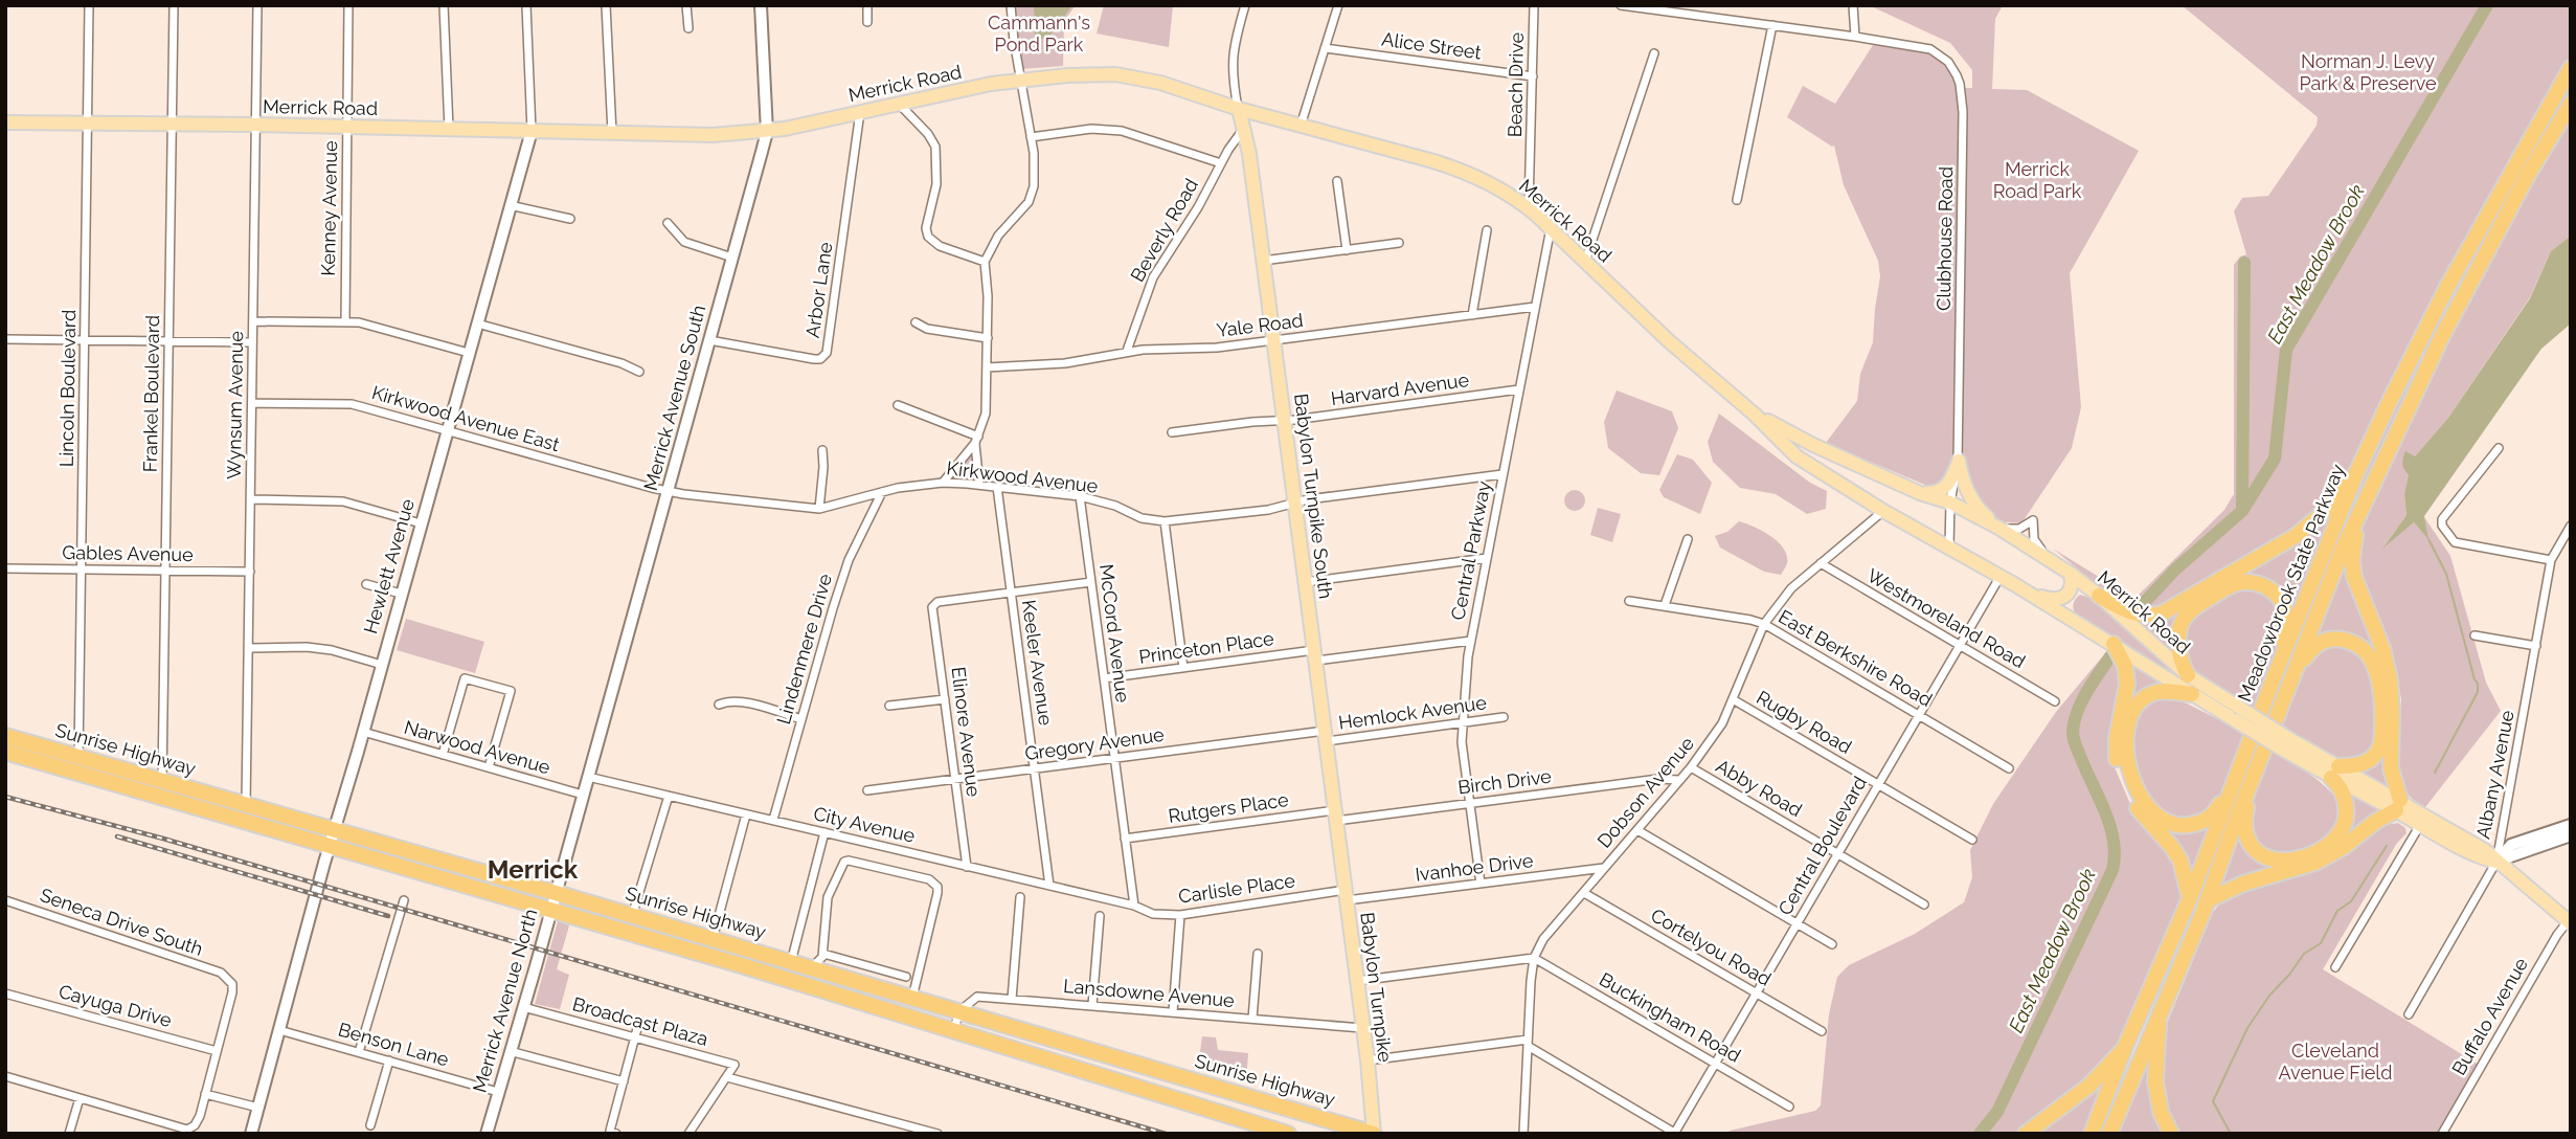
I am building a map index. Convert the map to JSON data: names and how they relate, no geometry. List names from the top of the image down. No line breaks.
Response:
{"streets":{"highway":["Meadowbrook State Parkway","Sunrise Highway"],"main road":["Merrick Road","Merrick Avenue South","Babylon Turnpike South","Hewlett Avenue","Babylon Turnpike","Merrick Avenue North"],"street":["Alice Street","Beach Drive","Kenney Avenue","Beverly Road","Clubhouse Road","Arbor Lane","Yale Road","Lincoln Boulevard","Harvard Avenue","Frankel Boulevard","Wynsum Avenue","Kirkwood Avenue East","Kirkwood Avenue","Central Parkway","Gables Avenue","Westmoreland Road","McCord Avenue","Princeton Place","Lindenmere Drive","East Berkshire Road","Keeler Avenue","Hemlock Avenue","Rugby Road","Elinore Avenue","Gregory Avenue","Narwood Avenue","Albany Avenue","Birch Drive","Abby Road","Dobson Avenue","Rutgers Place","City Avenue","Central Boulevard","Ivanhoe Drive","Carlisle Place","Seneca Drive South","Cortelyou Road","Lansdowne Avenue","Cayuga Drive","Buffalo Avenue","Buckingham Road","Broadcast Plaza","Benson Lane"]},"crossings":[["Alice Street","Beach Drive"],["Merrick Road","Beach Drive"],["Merrick Road","Kenney Avenue"],["Merrick Road","Clubhouse Road"],["Merrick Road","Arbor Lane"],["Merrick Road","Lincoln Boulevard"],["Merrick Road","Frankel Boulevard"],["Merrick Road","Merrick Avenue South"],["Merrick Road","Wynsum Avenue"],["Merrick Road","Babylon Turnpike South"],["Merrick Road","Central Parkway"],["Merrick Road","Hewlett Avenue"],["Merrick Road","Albany Avenue"],["Merrick Road","Dobson Avenue"],["Merrick Road","Central Boulevard"],["Merrick Road","Buffalo Avenue"],["Beverly Road","Yale Road"],["Beverly Road","Babylon Turnpike South"],["Arbor Lane","Merrick Avenue South"],["Yale Road","Babylon Turnpike South"],["Yale Road","Central Parkway"],["Lincoln Boulevard","Gables Avenue"],["Lincoln Boulevard","Sunrise Highway"],["Harvard Avenue","Babylon Turnpike South"],["Harvard Avenue","Central Parkway"],["Frankel Boulevard","Gables Avenue"],["Frankel Boulevard","Sunrise Highway"],["Merrick Avenue South","Kirkwood Avenue East"],["Merrick Avenue South","Kirkwood Avenue"],["Merrick Avenue South","Narwood Avenue"],["Merrick Avenue South","City Avenue"],["Merrick Avenue South","Merrick Avenue North"],["Wynsum Avenue","Kirkwood Avenue East"],["Wynsum Avenue","Gables Avenue"],["Wynsum Avenue","Sunrise Highway"],["Kirkwood Avenue East","Kirkwood Avenue"],["Kirkwood Avenue East","Hewlett Avenue"],["Kirkwood Avenue","Babylon Turnpike South"],["Kirkwood Avenue","Central Parkway"],["Kirkwood Avenue","McCord Avenue"],["Kirkwood Avenue","Lindenmere Drive"],["Kirkwood Avenue","Keeler Avenue"],["Babylon Turnpike South","Princeton Place"],["Babylon Turnpike South","Hemlock Avenue"],["Babylon Turnpike South","Gregory Avenue"],["Babylon Turnpike South","Birch Drive"],["Babylon Turnpike South","Rutgers Place"],["Babylon Turnpike South","Ivanhoe Drive"],["Babylon Turnpike South","Carlisle Place"],["Babylon Turnpike South","Babylon Turnpike"],["Central Parkway","Princeton Place"],["Central Parkway","Hemlock Avenue"],["Central Parkway","Birch Drive"],["Central Parkway","Ivanhoe Drive"],["Hewlett Avenue","Narwood Avenue"],["Hewlett Avenue","Sunrise Highway"],["Hewlett Avenue","Benson Lane"],["Westmoreland Road","Dobson Avenue"],["Westmoreland Road","Central Boulevard"],["McCord Avenue","Princeton Place"],["McCord Avenue","Gregory Avenue"],["McCord Avenue","Rutgers Place"],["McCord Avenue","City Avenue"],["McCord Avenue","Carlisle Place"],["Lindenmere Drive","City Avenue"],["East Berkshire Road","Dobson Avenue"],["East Berkshire Road","Central Boulevard"],["Keeler Avenue","Elinore Avenue"],["Keeler Avenue","Gregory Avenue"],["Keeler Avenue","City Avenue"],["Hemlock Avenue","Gregory Avenue"],["Rugby Road","Dobson Avenue"],["Rugby Road","Central Boulevard"],["Elinore Avenue","Gregory Avenue"],["Elinore Avenue","City Avenue"],["Narwood Avenue","Merrick Avenue North"],["Sunrise Highway","Babylon Turnpike"],["Sunrise Highway","Lansdowne Avenue"],["Sunrise Highway","Merrick Avenue North"],["Birch Drive","Dobson Avenue"],["Birch Drive","Rutgers Place"],["Abby Road","Dobson Avenue"],["Abby Road","Central Boulevard"],["Dobson Avenue","Ivanhoe Drive"],["Dobson Avenue","Cortelyou Road"],["Dobson Avenue","Buckingham Road"],["City Avenue","Carlisle Place"],["Central Boulevard","Cortelyou Road"],["Central Boulevard","Buckingham Road"],["Ivanhoe Drive","Carlisle Place"],["Ivanhoe Drive","Babylon Turnpike"],["Carlisle Place","Babylon Turnpike"],["Seneca Drive South","Cayuga Drive"],["Babylon Turnpike","Lansdowne Avenue"],["Merrick Avenue North","Broadcast Plaza"],["Merrick Avenue North","Benson Lane"]],"districts":["Merrick"],"water":["East Meadow Brook"],"parks":["Cammann's Pond Park","Norman J. Levy Park & Preserve","Merrick Road Park","Cleveland Avenue Field"]}
